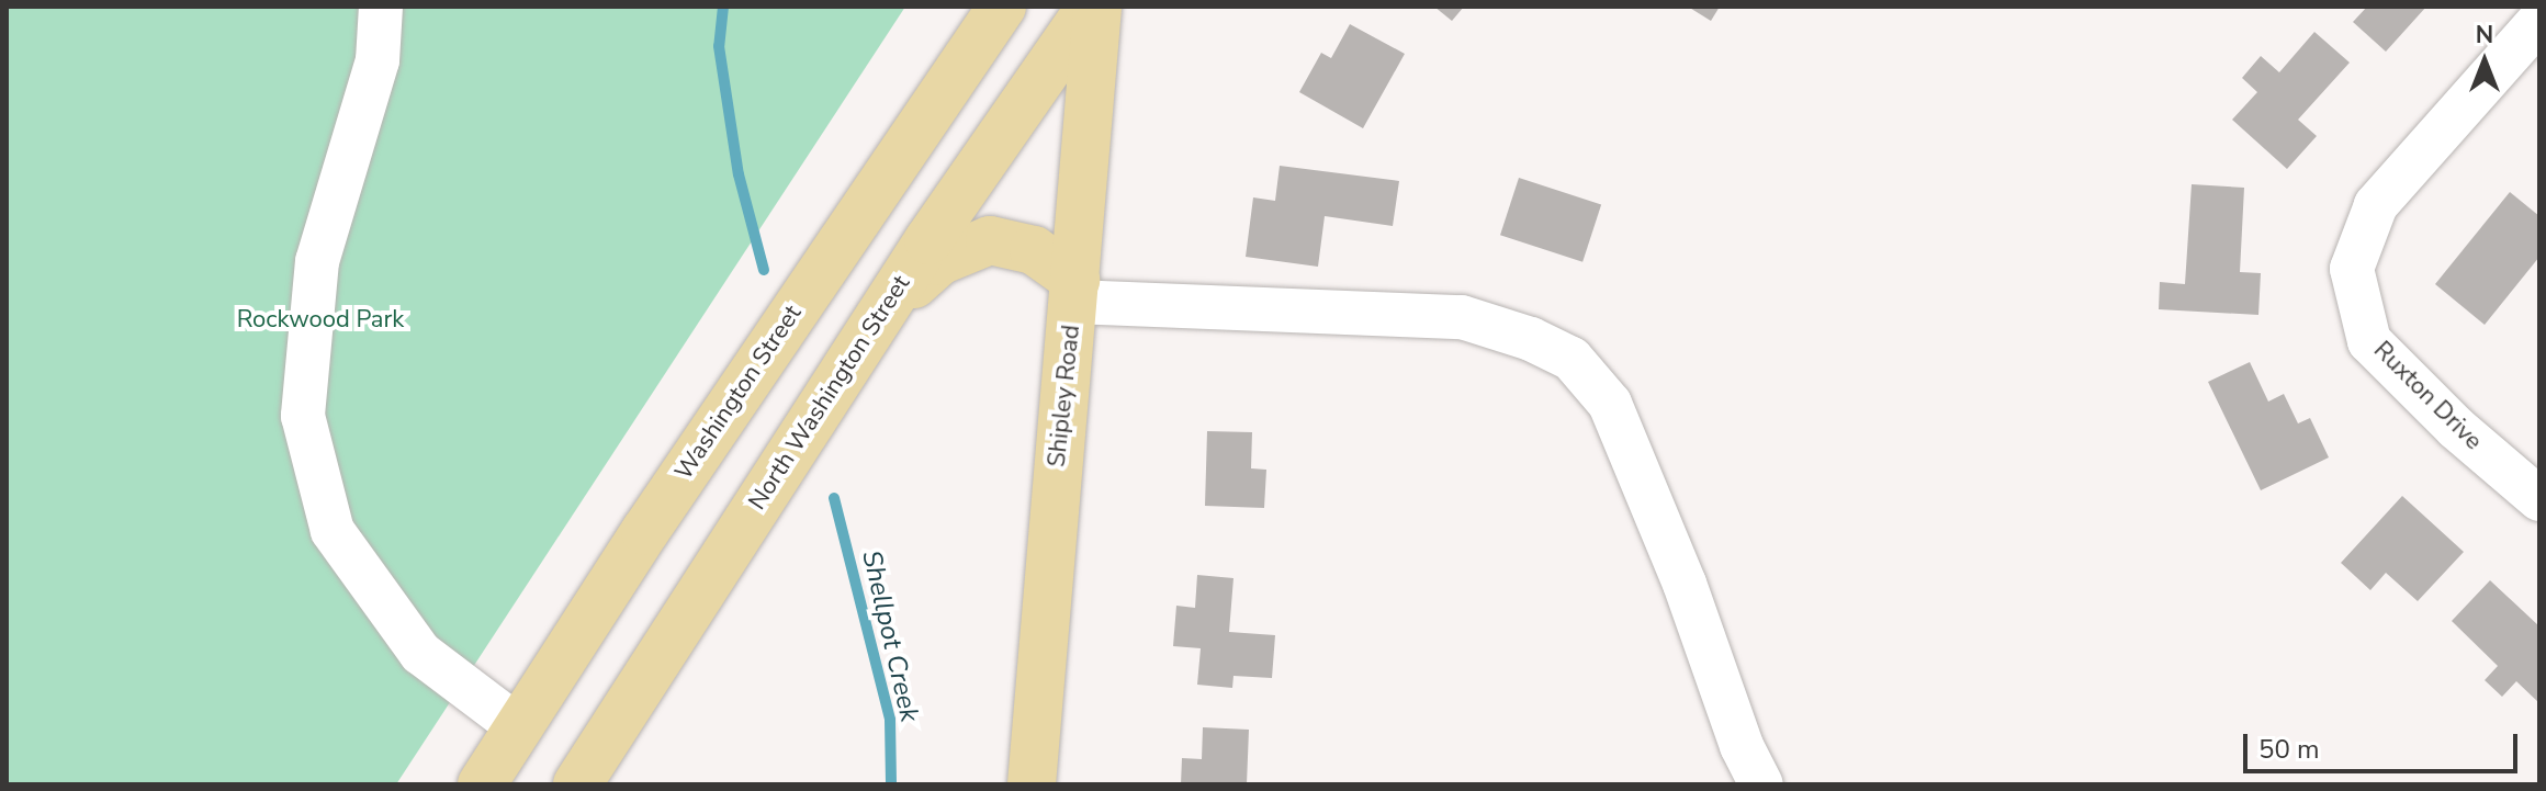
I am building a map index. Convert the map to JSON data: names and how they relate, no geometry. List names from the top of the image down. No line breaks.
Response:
{"streets":{"main road":["Washington Street","North Washington Street","Shipley Road"],"street":["Ruxton Drive"]},"crossings":[["North Washington Street","Shipley Road"]],"water":["Shellpot Creek"],"parks":["Rockwood Park"],"scale_bar":"50 m","north":"top"}
